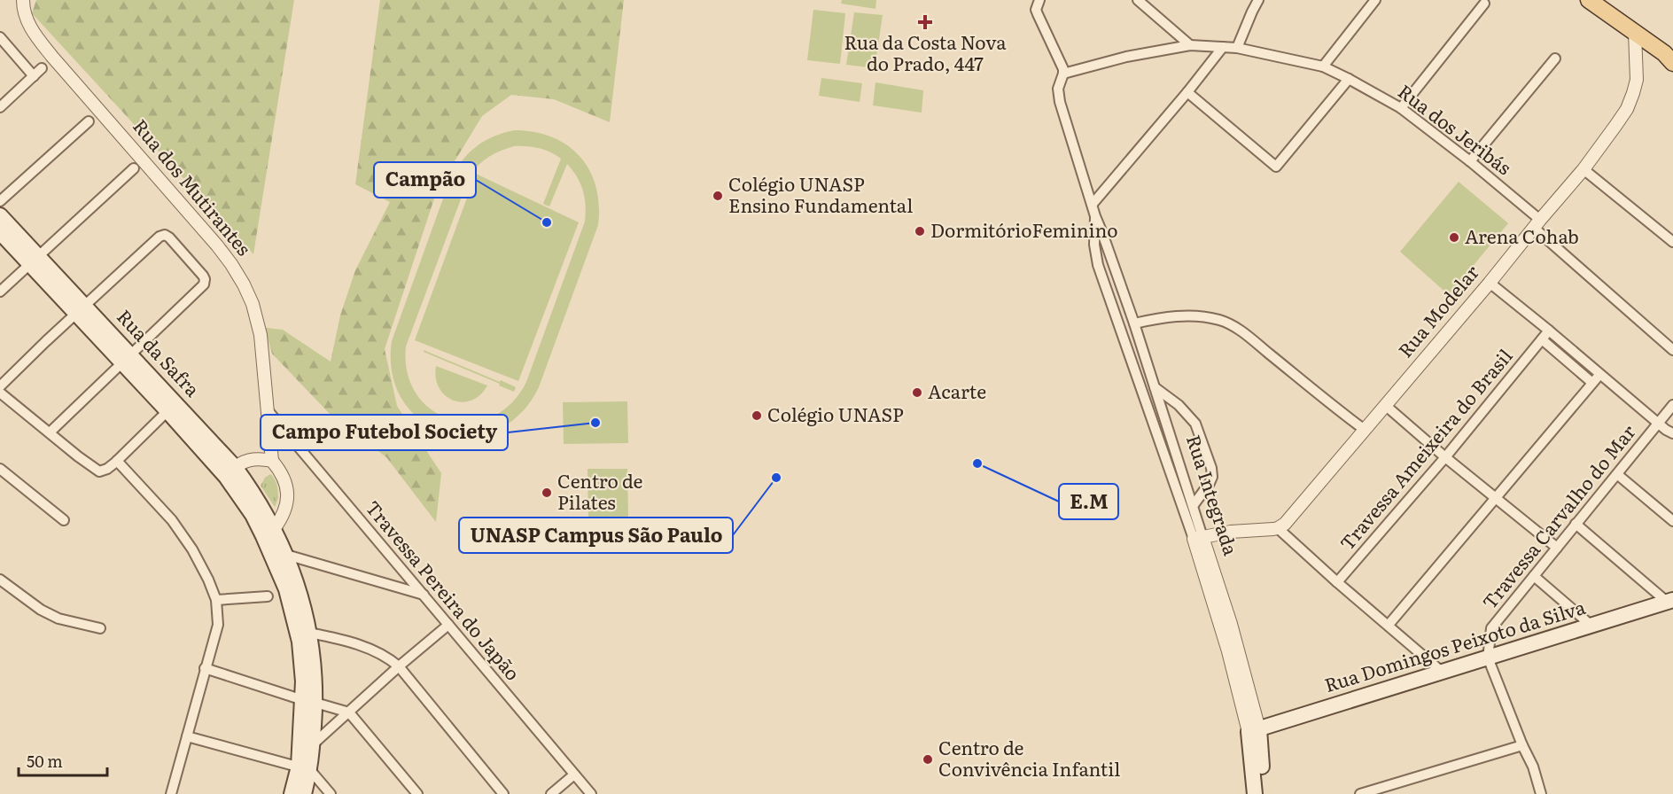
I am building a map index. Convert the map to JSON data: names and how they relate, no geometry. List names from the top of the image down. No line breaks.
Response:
{"streets":{"main road":["Rua da Safra","Rua Integrada","Rua Domingos Peixoto da Silva"],"street":["Rua dos Jeribás","Rua dos Mutirantes","Rua Modelar","Travessa Ameixeira do Brasil","Travessa Carvalho do Mar","Travessa Pereira do Japão"]},"crossings":[["Rua dos Jeribás","Rua Modelar"],["Rua dos Jeribás","Rua Integrada"],["Rua dos Mutirantes","Travessa Pereira do Japão"],["Rua Integrada","Rua Domingos Peixoto da Silva"],["Travessa Carvalho do Mar","Rua Domingos Peixoto da Silva"]],"places":{"health":["Rua da Costa Nova do Prado, 447"],"other":["Colégio UNASP Ensino Fundamental","Campão","DormitórioFeminino","Arena Cohab","Acarte","Colégio UNASP","Campo Futebol Society","E.M","UNASP Campus São Paulo","Centro de Pilates","Centro de Convivência Infantil"]},"scale_bar":"50 m"}
